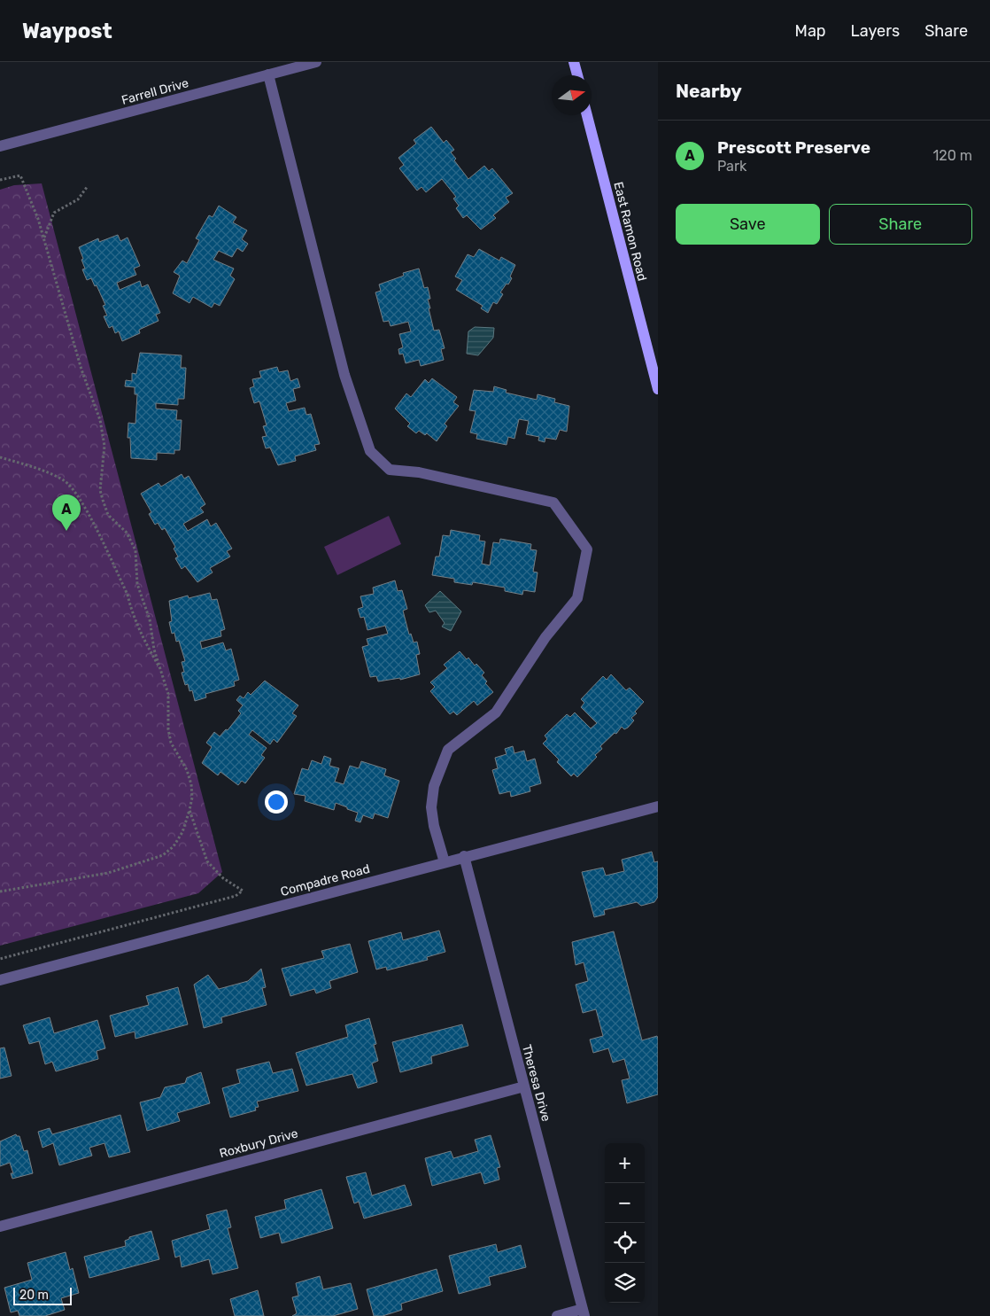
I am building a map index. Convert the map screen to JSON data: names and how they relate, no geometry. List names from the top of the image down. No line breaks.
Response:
{"streets":{"main road":["East Ramon Road"],"street":["Farrell Drive","Compadre Road","Theresa Drive","Roxbury Drive"]},"crossings":[["Compadre Road","Theresa Drive"],["Theresa Drive","Roxbury Drive"]],"scale_bar":"20 m","north":"right","page":{"header":"Waypost","nav":["Map","Layers","Share"],"heading":"Nearby","list":[{"mark":"A","name":"Prescott Preserve","note":"Park","value":"120 m"}],"buttons":["Save","Share"],"pins":"A","map_buttons":["+","−"],"scale":"20 m"}}
